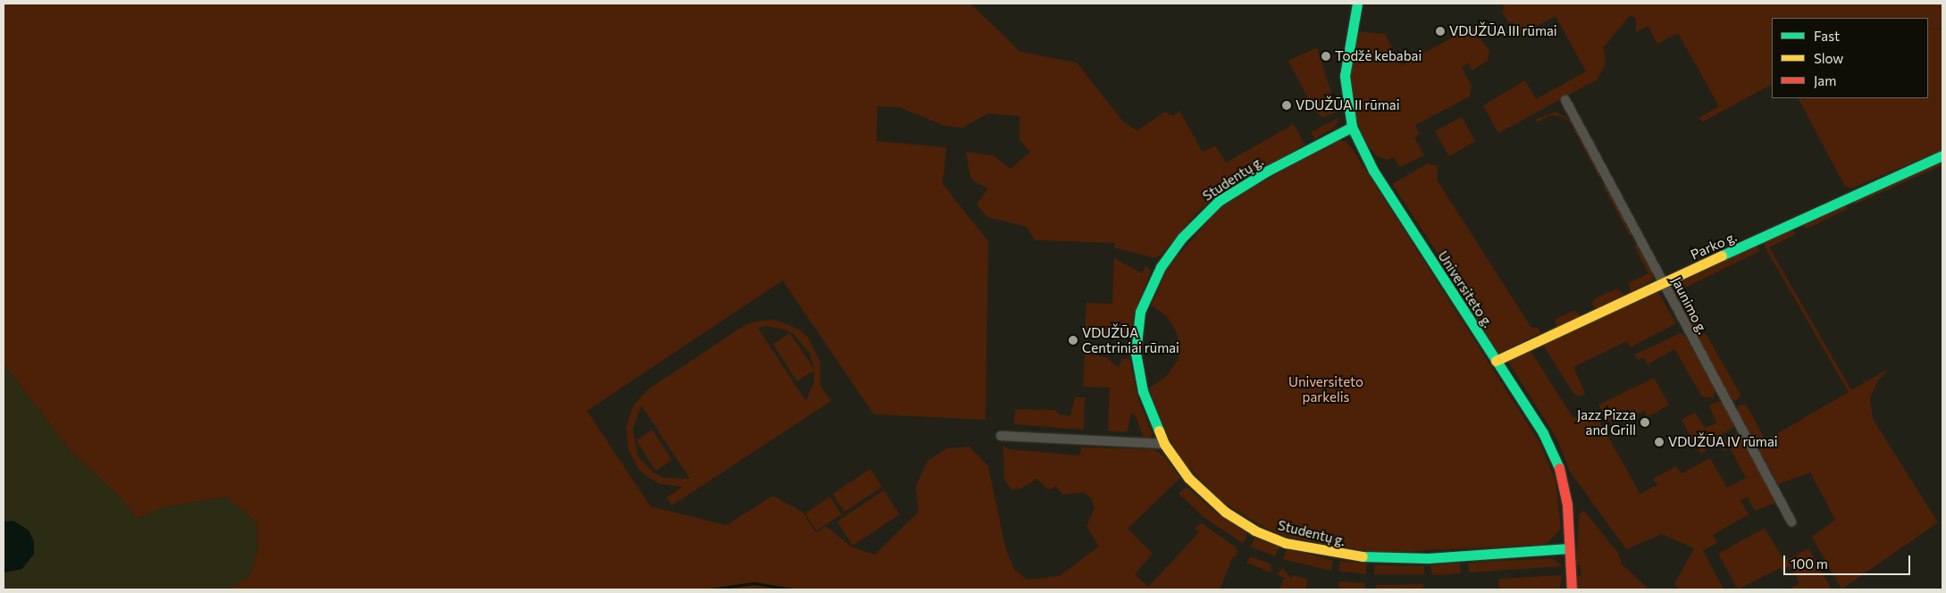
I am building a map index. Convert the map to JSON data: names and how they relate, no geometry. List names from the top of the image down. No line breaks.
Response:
{"streets":{"street":["Studentų g.","Parko g.","Universiteto g.","Jaunimo g."]},"crossings":[["Studentų g.","Universiteto g."],["Parko g.","Universiteto g."],["Parko g.","Jaunimo g."]],"parks":["Universiteto parkelis"],"places":["VDUŽŪA III rūmai","Todžė kebabai","VDUŽŪA II rūmai","VDUŽŪA Centriniai rūmai","Jazz Pizza and Grill","VDUŽŪA IV rūmai"],"legend":["Fast","Slow","Jam"],"scale_bar":"100 m"}
